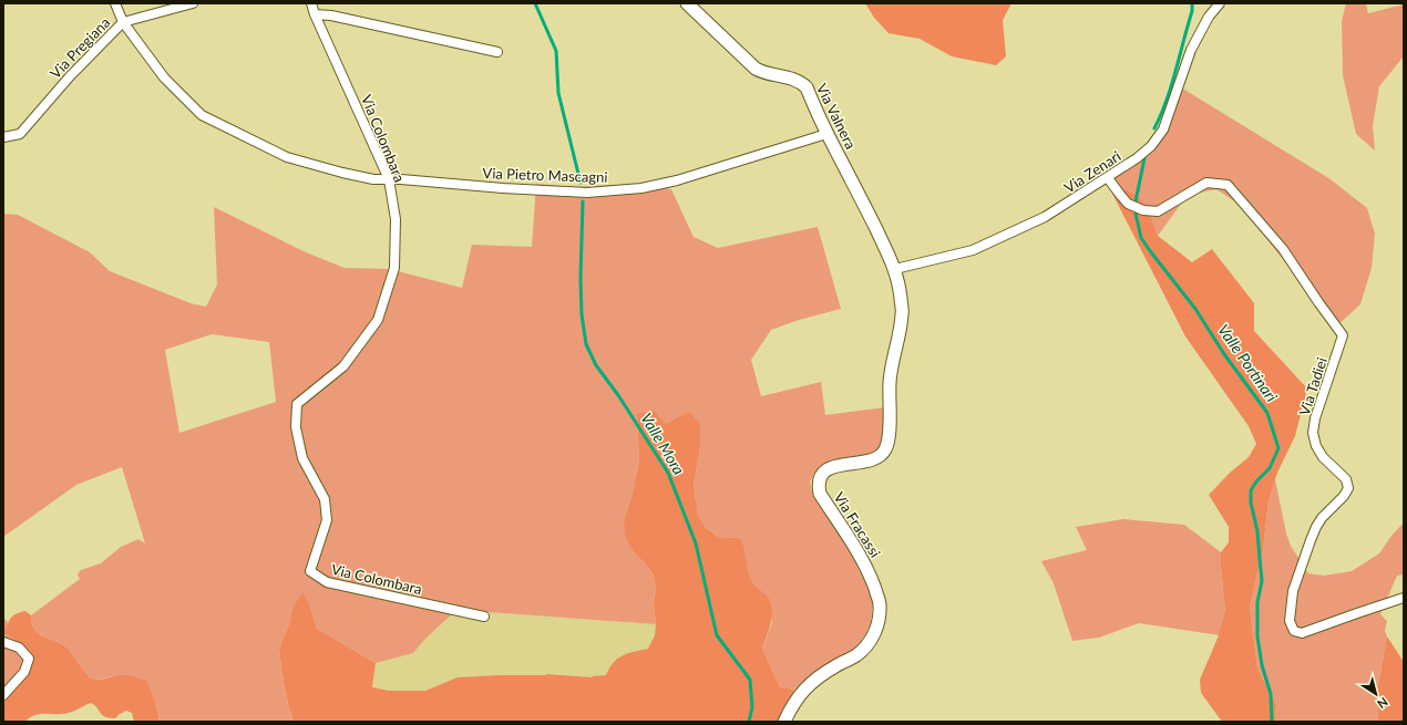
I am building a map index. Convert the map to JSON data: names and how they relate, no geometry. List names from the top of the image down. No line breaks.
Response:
{"streets":{"street":["Via Pregiana","Via Valnera","Via Colombara","Via Zenari","Via Pietro Mascagni","Via Tadiei","Via Fracassi"]},"crossings":[["Via Pregiana","Via Pietro Mascagni"],["Via Valnera","Via Zenari"],["Via Valnera","Via Pietro Mascagni"],["Via Valnera","Via Fracassi"],["Via Colombara","Via Pietro Mascagni"],["Via Zenari","Via Tadiei"],["Via Zenari","Via Fracassi"]],"water":["Valle Portinari","Valle Mora"],"north":"bottom right"}
